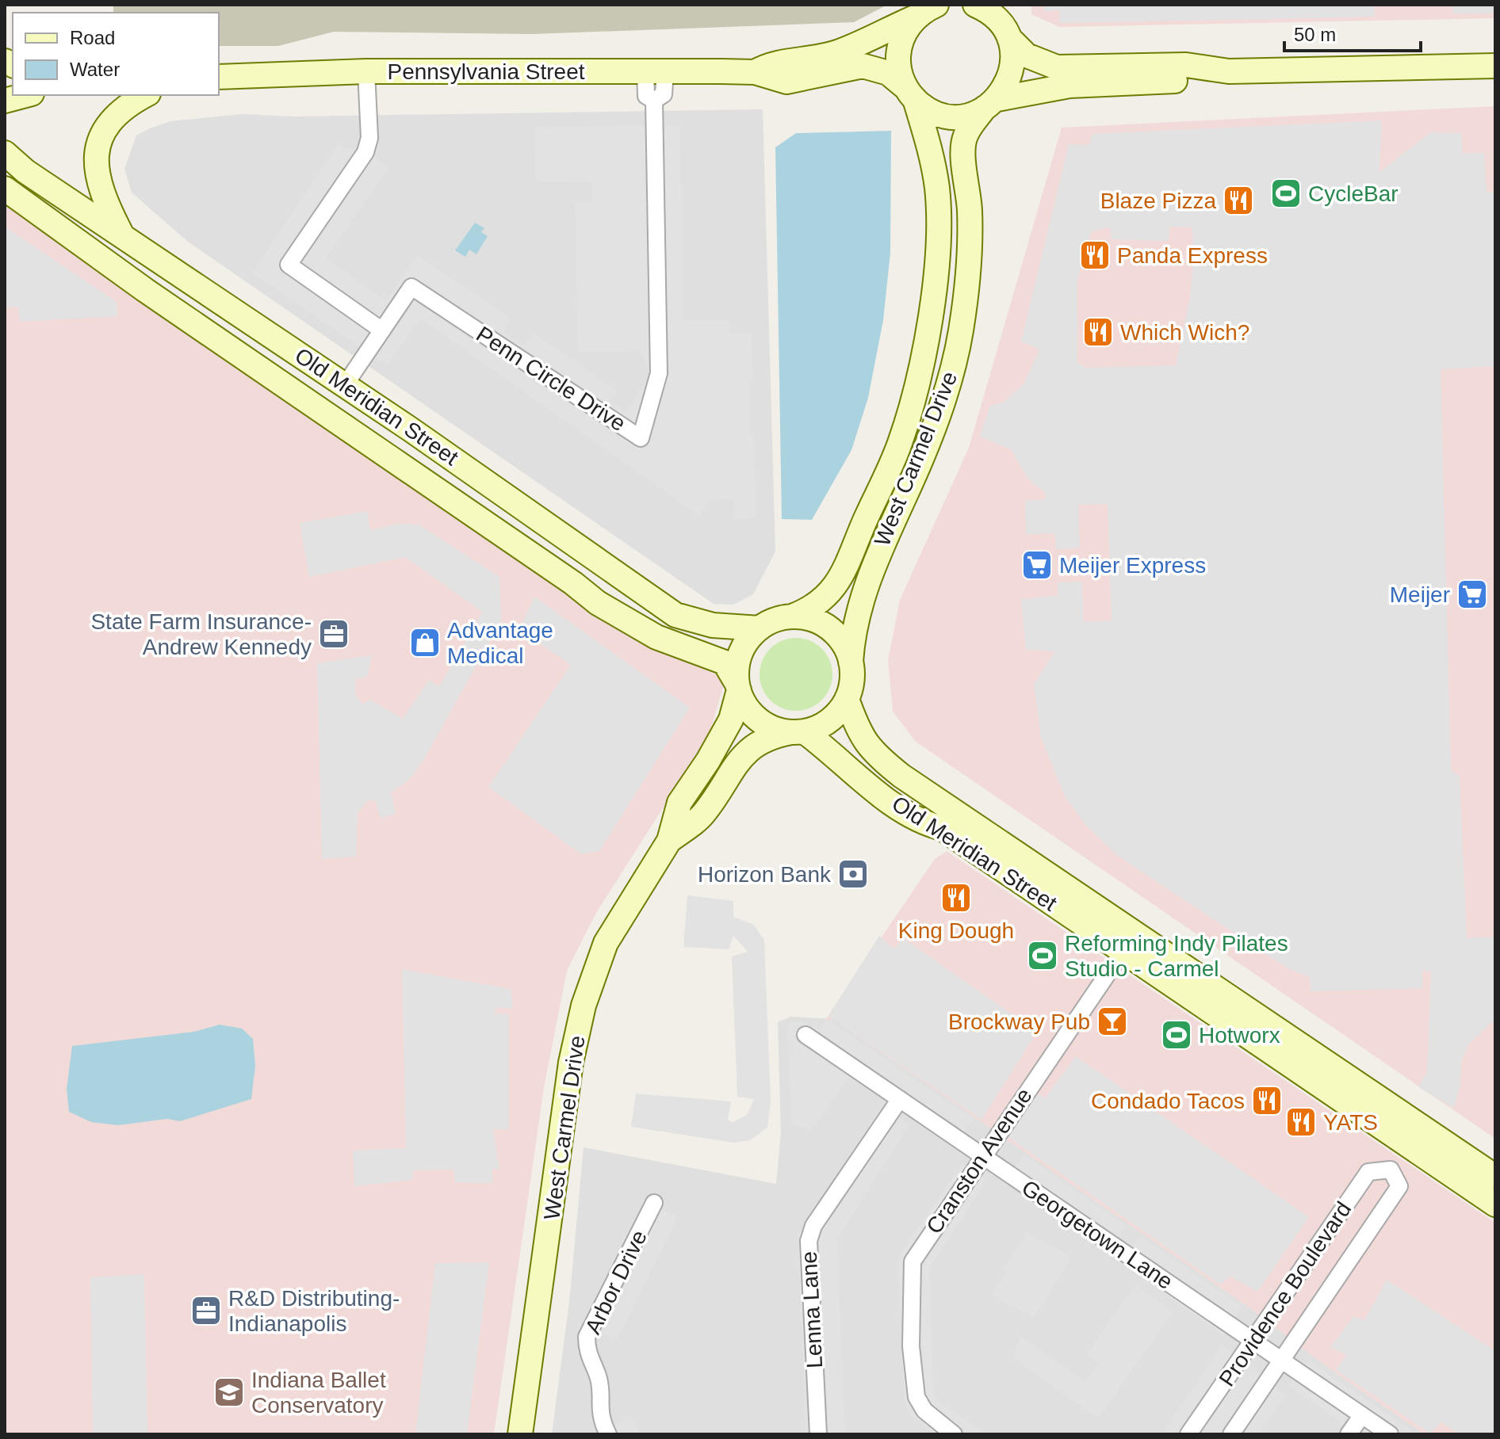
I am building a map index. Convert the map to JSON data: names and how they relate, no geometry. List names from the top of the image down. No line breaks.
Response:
{"streets":{"main road":["Pennsylvania Street","Old Meridian Street","West Carmel Drive"],"street":["Penn Circle Drive","Cranston Avenue","Georgetown Lane","Arbor Drive","Providence Boulevard","Lenna Lane"]},"crossings":[["Pennsylvania Street","Penn Circle Drive"],["Pennsylvania Street","West Carmel Drive"],["Penn Circle Drive","Old Meridian Street"],["Old Meridian Street","West Carmel Drive"],["Old Meridian Street","Cranston Avenue"],["Cranston Avenue","Georgetown Lane"],["Georgetown Lane","Providence Boulevard"],["Georgetown Lane","Lenna Lane"]],"places":{"sports":["CycleBar","Reforming Indy Pilates Studio - Carmel","Hotworx"],"restaurant":["Blaze Pizza","Panda Express","Which Wich?","King Dough","Condado Tacos","YATS"],"supermarket":["Meijer Express","Meijer"],"office":["State Farm Insurance- Andrew Kennedy","R&D Distributing- Indianapolis"],"shop":["Advantage Medical"],"bank":["Horizon Bank"],"bar":["Brockway Pub"],"school or university":["Indiana Ballet Conservatory"]},"legend":["Road","Water"],"scale_bar":"50 m"}
